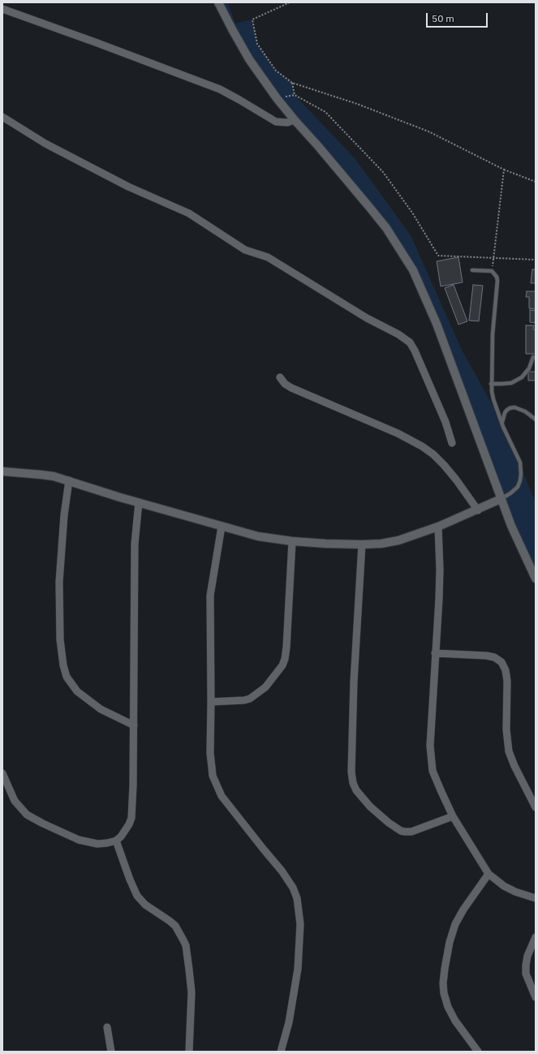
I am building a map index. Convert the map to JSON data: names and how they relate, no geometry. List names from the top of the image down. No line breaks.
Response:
{"scale_bar":"50 m"}
